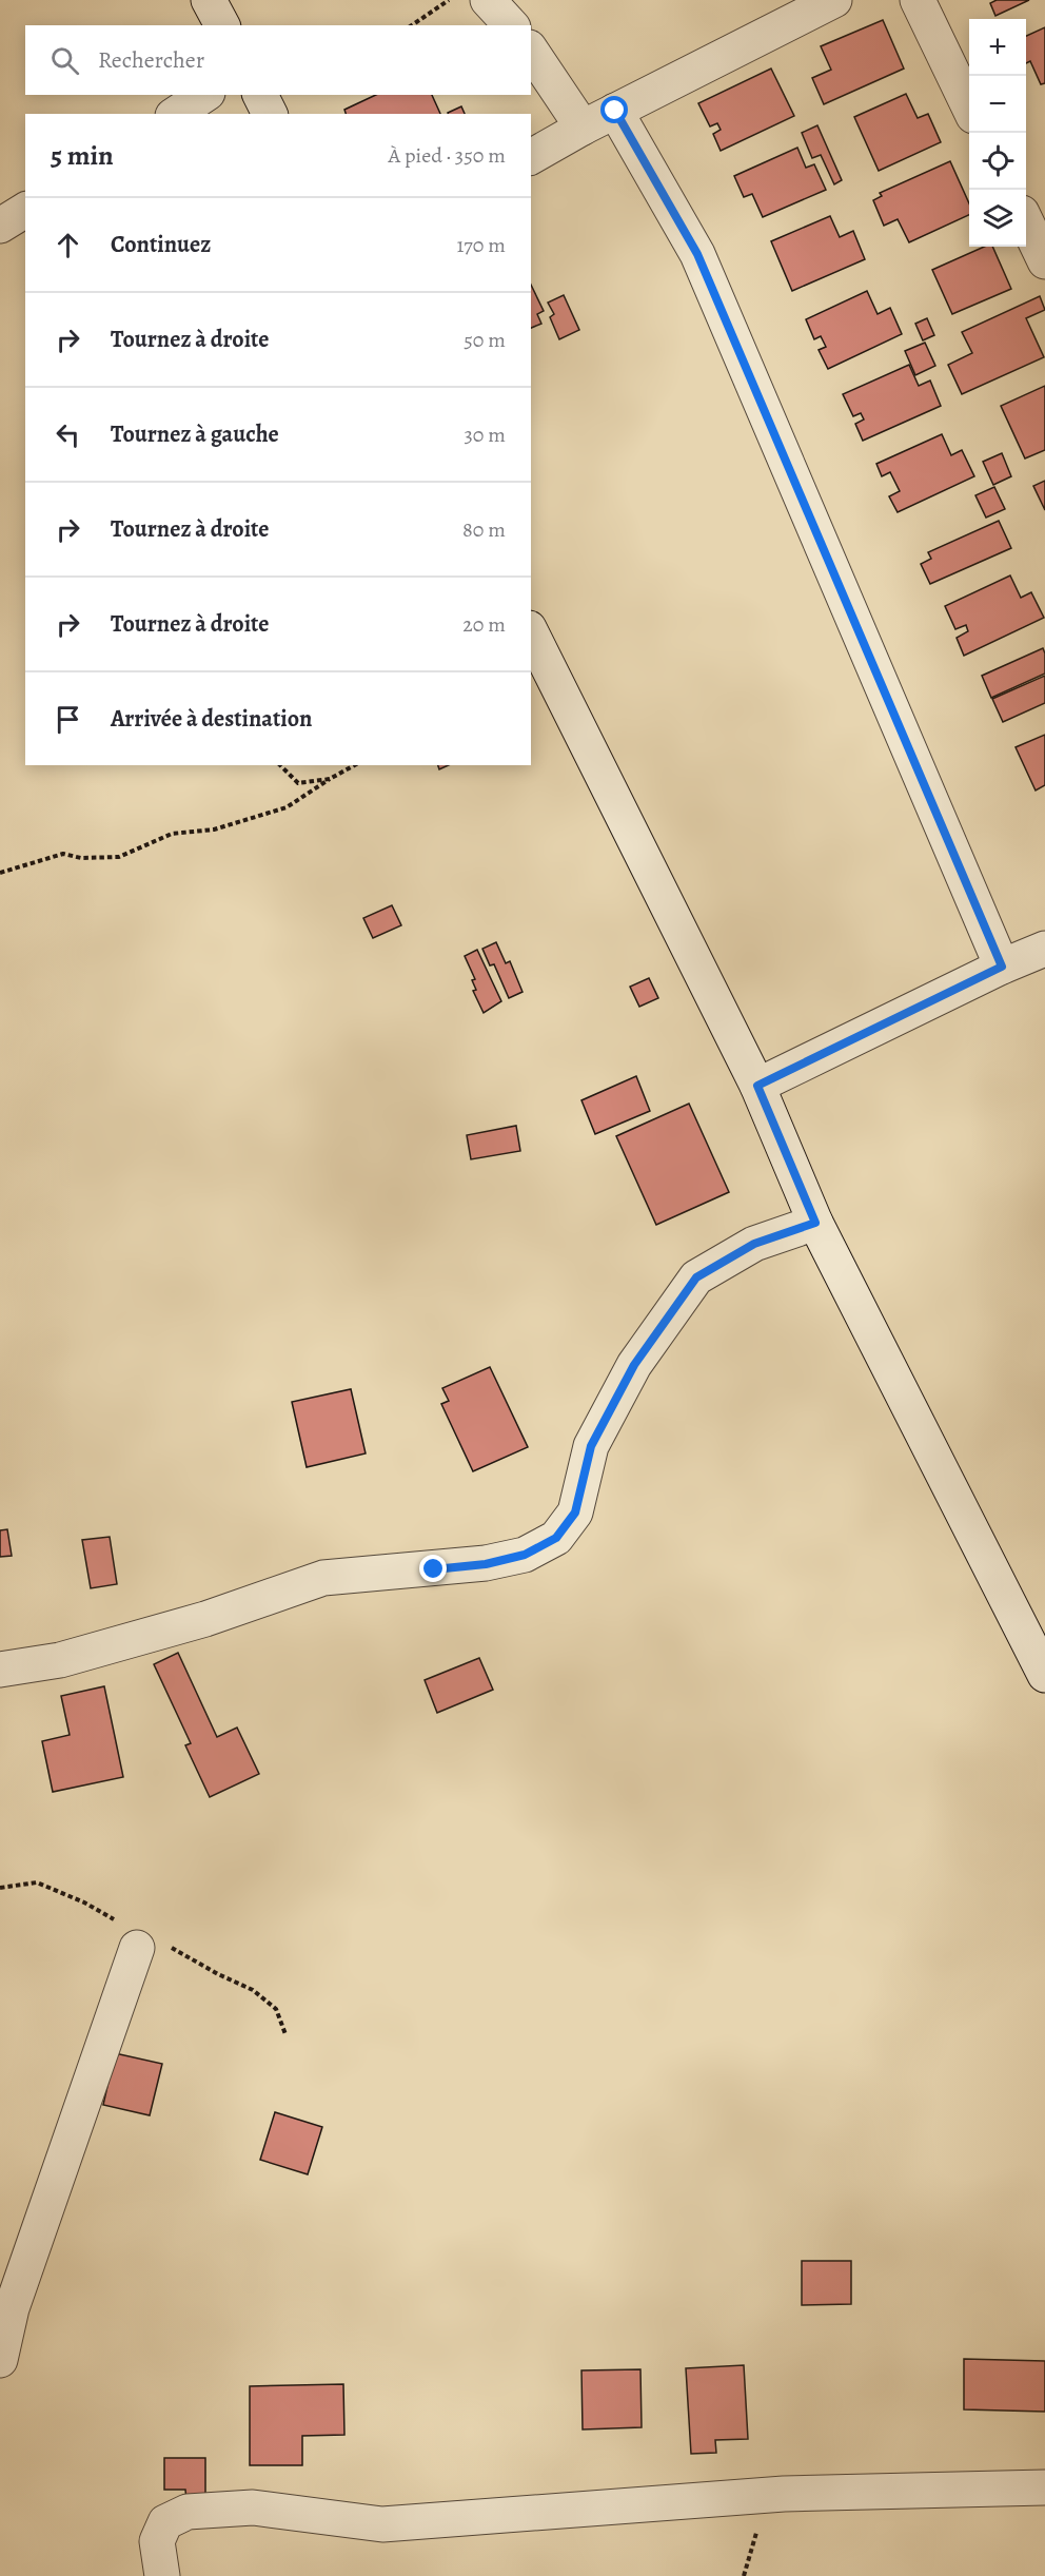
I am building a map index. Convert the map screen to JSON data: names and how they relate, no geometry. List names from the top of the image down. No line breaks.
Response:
{"page":{"map_buttons":["+","−"],"search":"Rechercher","heading":["5 min","À pied · 350 m"],"list":[["Continuez","170 m"],["Tournez à droite","50 m"],["Tournez à gauche","30 m"],["Tournez à droite","80 m"],["Tournez à droite","20 m"],"Arrivée à destination"]}}
